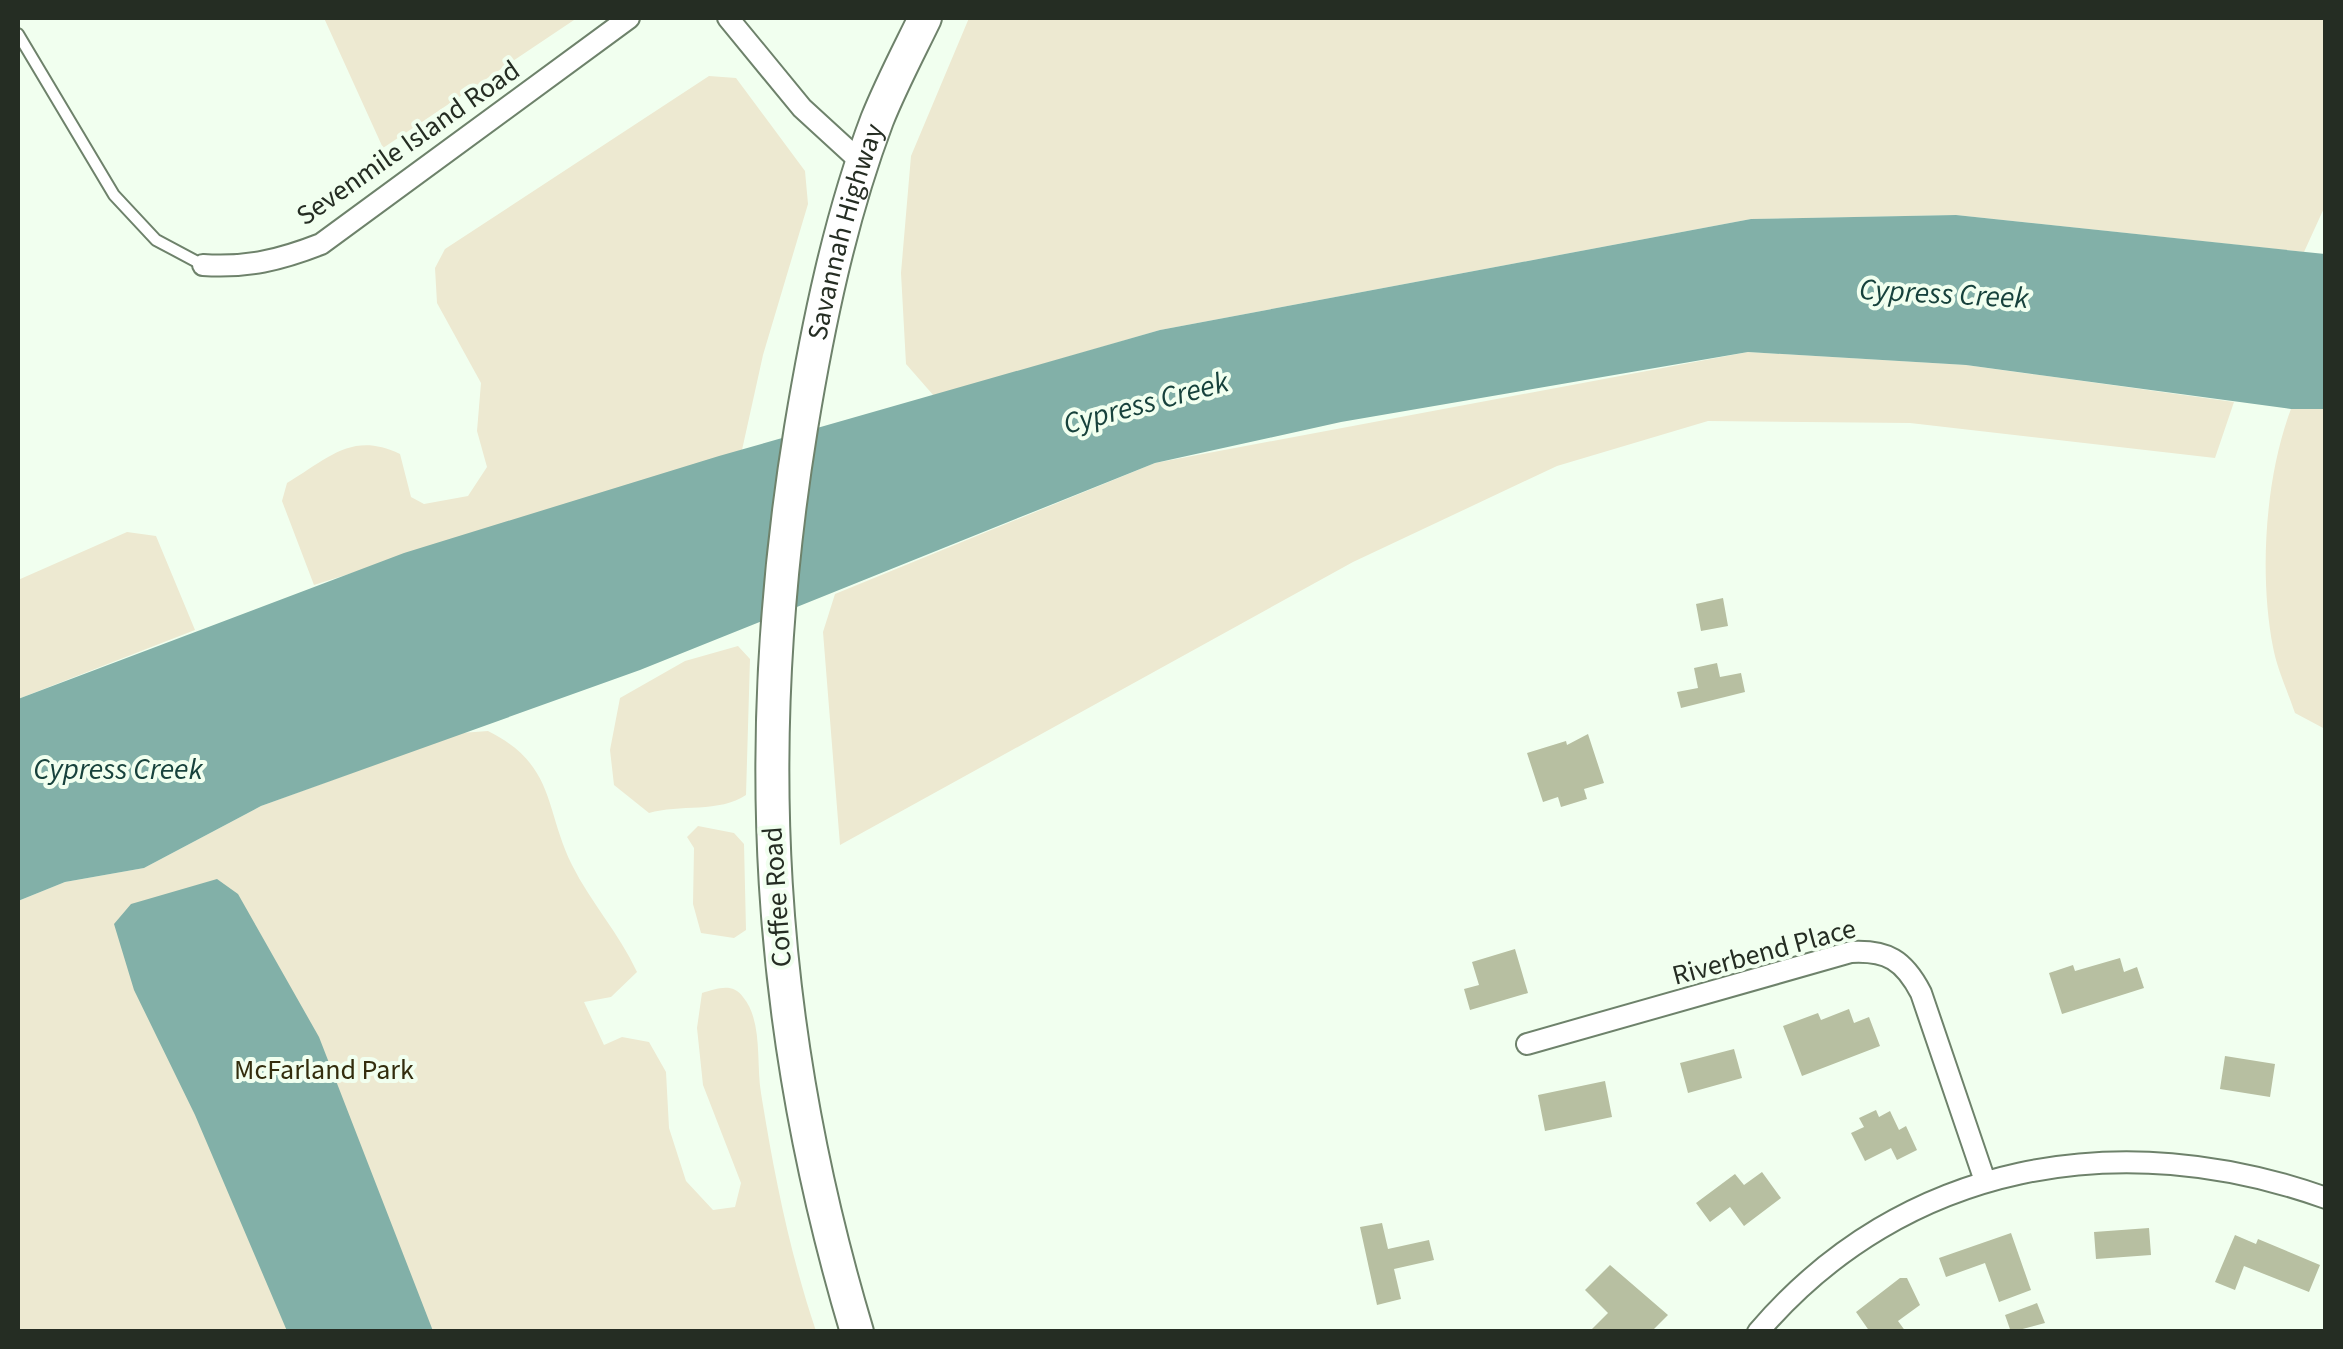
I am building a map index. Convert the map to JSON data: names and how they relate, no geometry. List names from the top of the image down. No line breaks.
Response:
{"streets":{"main road":["Savannah Highway","Coffee Road"],"street":["Sevenmile Island Road","Riverbend Place"]},"crossings":[["Savannah Highway","Coffee Road"]],"water":["Cypress Creek"],"parks":["McFarland Park"]}
